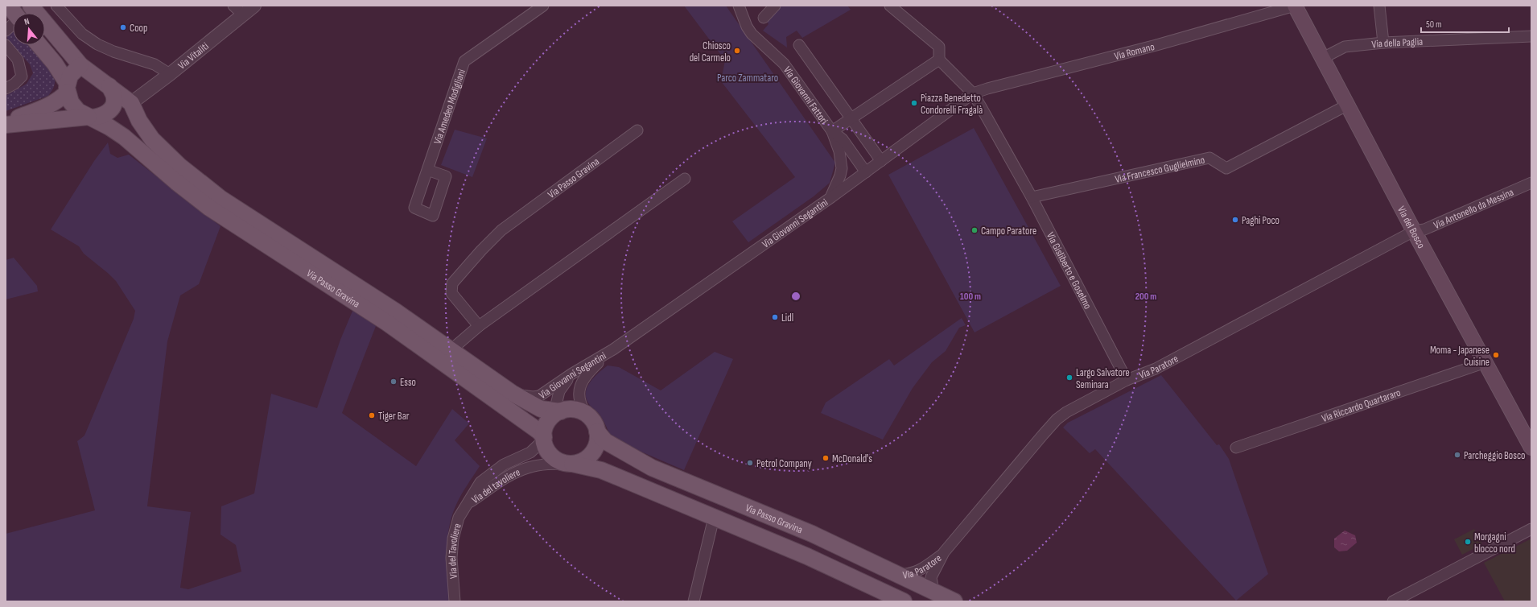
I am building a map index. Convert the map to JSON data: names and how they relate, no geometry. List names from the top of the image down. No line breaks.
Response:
{"streets":{"main road":["Via Passo Gravina","Via del Bosco"],"street":["Via della Paglia","Via Romano","Via Vitaliti","Via Giovanni Fattori","Via Amedeo Modigliani","Via Francesco Guglielmino","Via Antonello da Messina","Via Giovanni Segantini","Via Gisliberto e Goselmo","Via Paratore","Via Riccardo Quartararo","Via del tavoliere","Via del Tavoliere"]},"crossings":[["Via della Paglia","Via del Bosco"],["Via Romano","Via Giovanni Segantini"],["Via Romano","Via del Bosco"],["Via Romano","Via Gisliberto e Goselmo"],["Via Vitaliti","Via Passo Gravina"],["Via Giovanni Fattori","Via Giovanni Segantini"],["Via Francesco Guglielmino","Via del Bosco"],["Via Francesco Guglielmino","Via Gisliberto e Goselmo"],["Via Passo Gravina","Via Giovanni Segantini"],["Via Passo Gravina","Via Paratore"],["Via Passo Gravina","Via del tavoliere"],["Via Antonello da Messina","Via del Bosco"],["Via Antonello da Messina","Via Paratore"],["Via Giovanni Segantini","Via Gisliberto e Goselmo"],["Via Giovanni Segantini","Via del tavoliere"],["Via del Bosco","Via Paratore"],["Via del Bosco","Via Riccardo Quartararo"],["Via Gisliberto e Goselmo","Via Paratore"],["Via del tavoliere","Via del Tavoliere"]],"parks":["Parco Zammataro"],"places":["Coop","Chiosco del Carmelo","Piazza Benedetto Condorelli Fragalà","Paghi Poco","Campo Paratore","Lidl","Moma - Japanese Cuisine","Largo Salvatore Seminara","Esso","Tiger Bar","Parcheggio Bosco","McDonald's","Petrol Company","Morgagni blocco nord"],"scale_bar":"50 m","north":"top","rings":["100 m","200 m"]}
